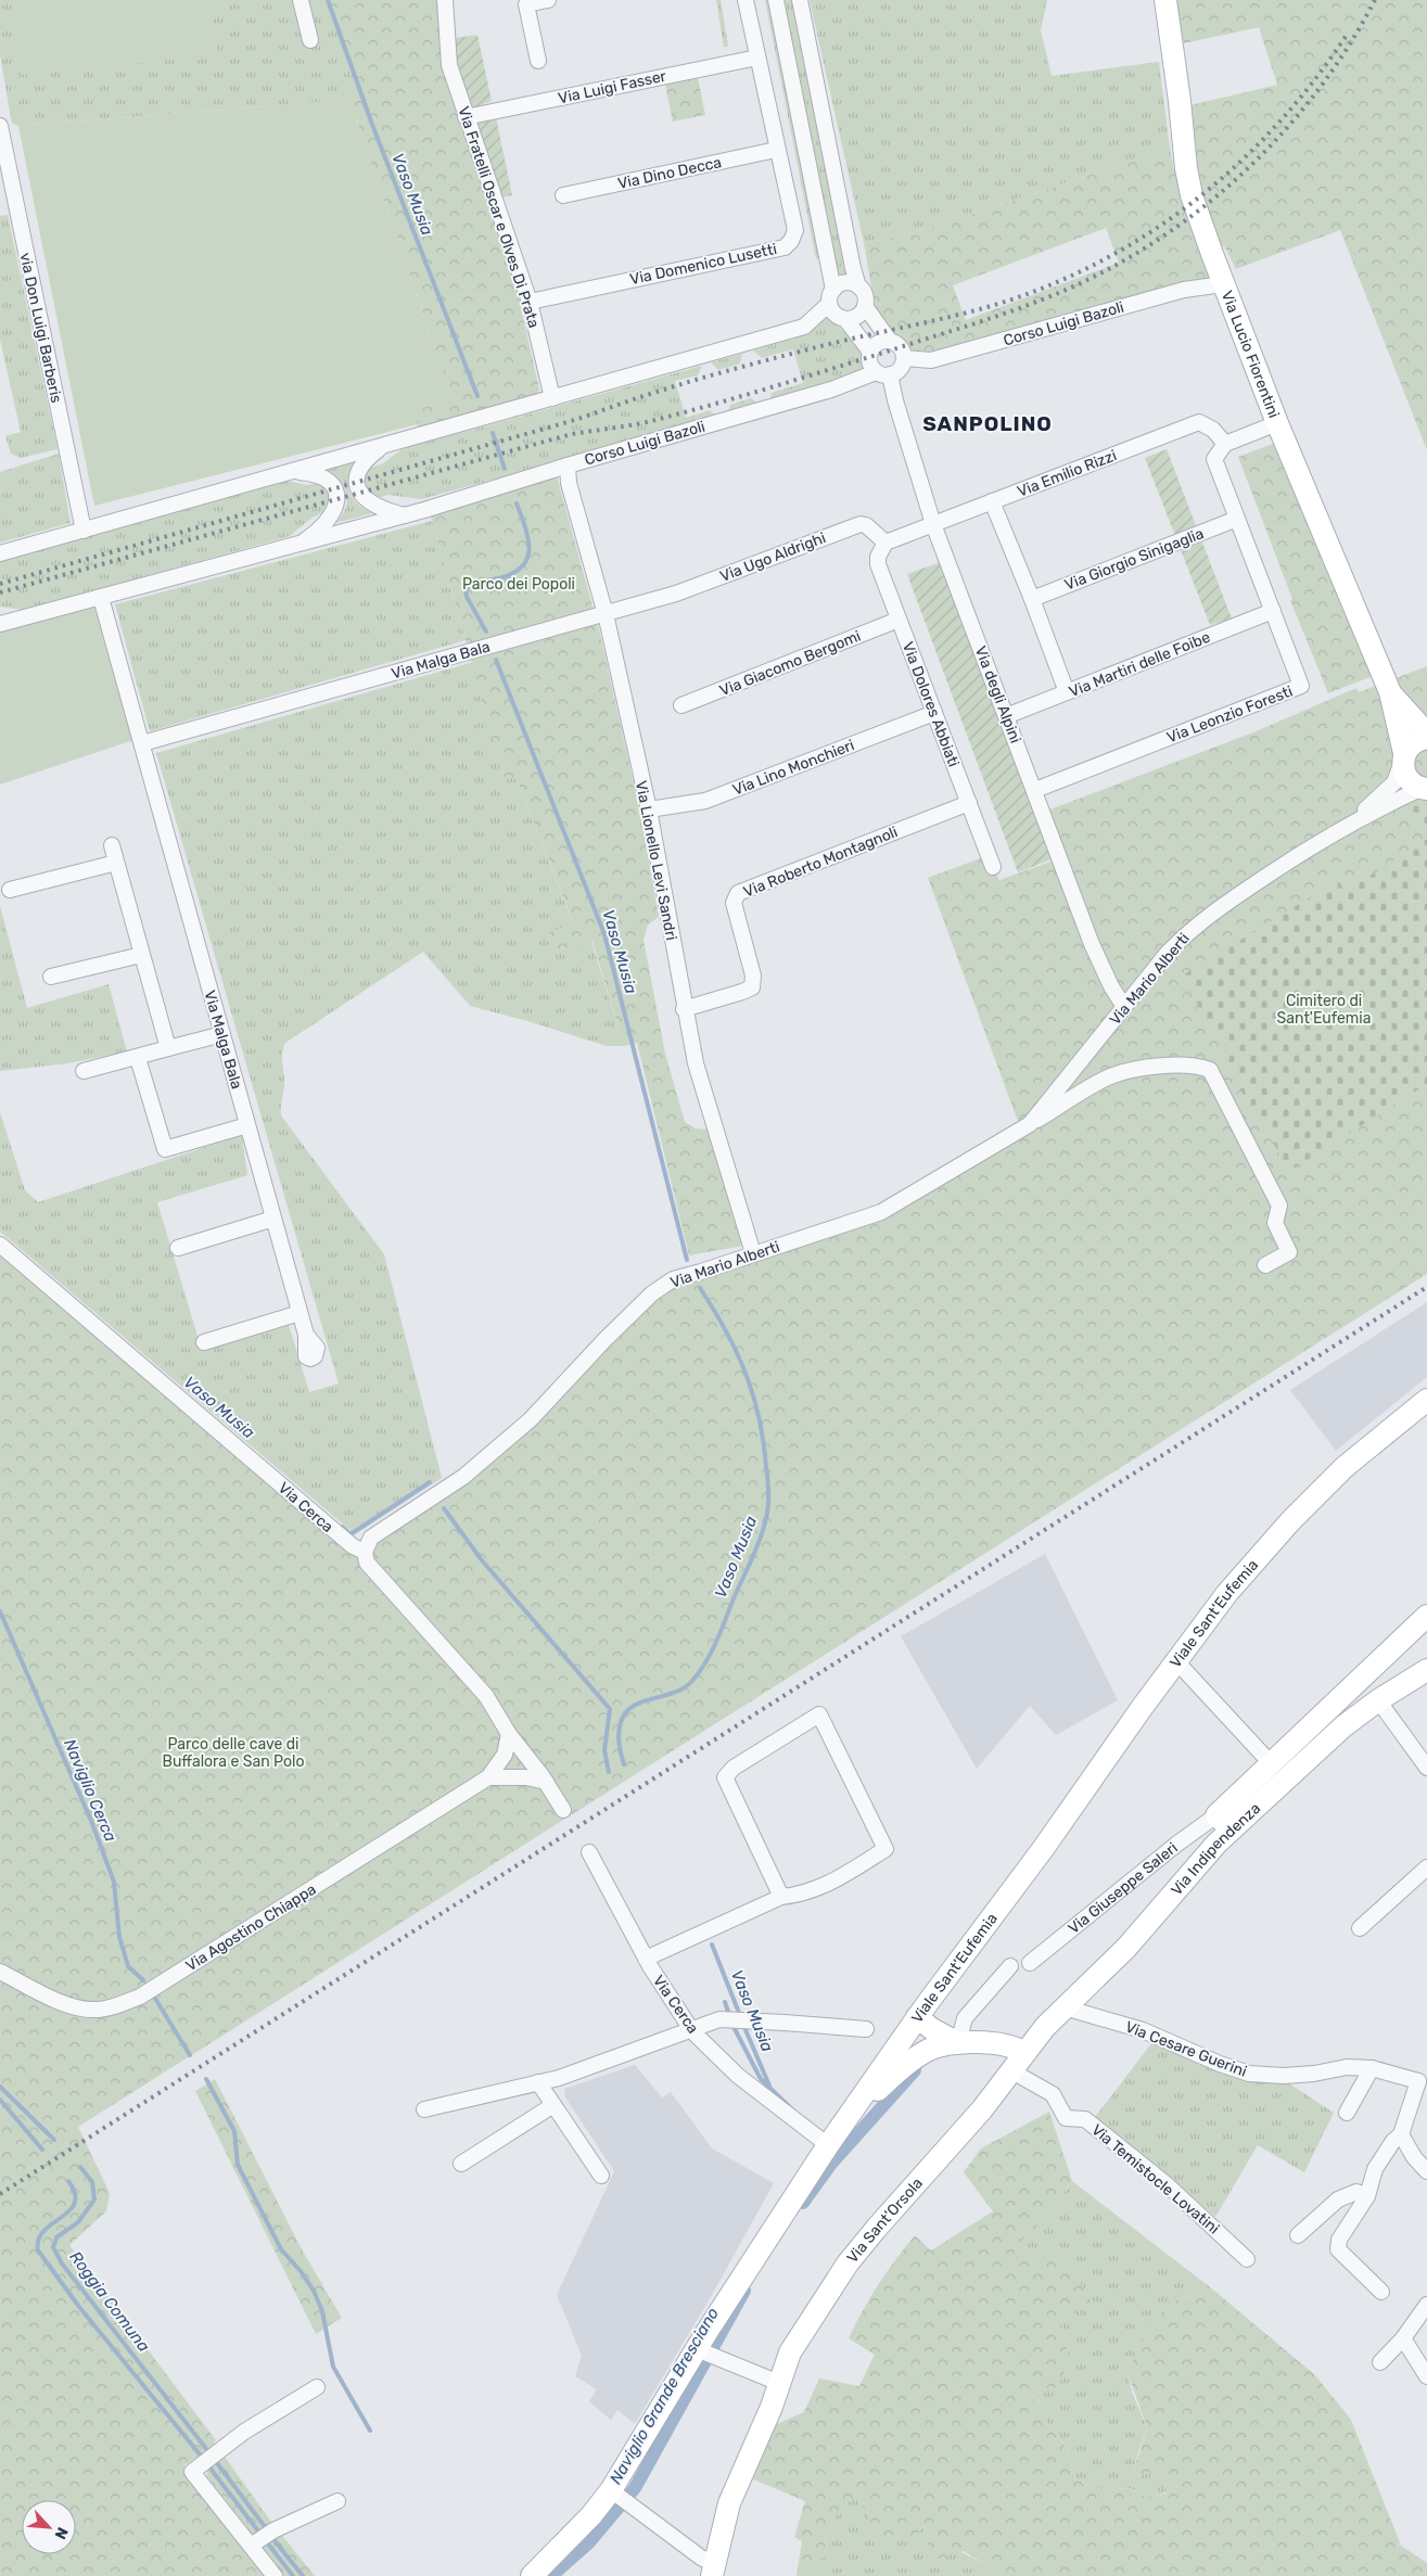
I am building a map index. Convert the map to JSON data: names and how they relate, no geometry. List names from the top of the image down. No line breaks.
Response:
{"streets":{"street":["Via Luigi Fasser","Via Dino Decca","Via Fratelli Oscar e Olves Di Prata","Via Domenico Lusetti","Corso Luigi Bazoli","via Don Luigi Barberis","Via Lucio Fiorentini","Via Emilio Rizzi","Via Ugo Aldrighi","Via Giorgio Sinigaglia","Via Malga Bala","Via Giacomo Bergomi","Via Martiri delle Foibe","Via degli Alpini","Via Dolores Abbiati","Via Leonzio Foresti","Via Lino Monchieri","Via Lionello Levi Sandri","Via Roberto Montagnoli","Via Mario Alberti","Via Cerca","Viale Sant'Eufemia","Via Indipendenza","Via Giuseppe Saleri","Via Agostino Chiappa","Via Cesare Guerini","Via Temistocle Lovatini","Via Sant'Orsola"]},"crossings":[["Via Luigi Fasser","Via Fratelli Oscar e Olves Di Prata"],["Via Luigi Fasser","Via Domenico Lusetti"],["Via Dino Decca","Via Domenico Lusetti"],["Via Fratelli Oscar e Olves Di Prata","Via Domenico Lusetti"],["Corso Luigi Bazoli","Via Lucio Fiorentini"],["Corso Luigi Bazoli","Via Malga Bala"],["Corso Luigi Bazoli","Via degli Alpini"],["Corso Luigi Bazoli","Via Lionello Levi Sandri"],["Via Lucio Fiorentini","Via Mario Alberti"],["Via Emilio Rizzi","Via degli Alpini"],["Via Emilio Rizzi","Via Leonzio Foresti"],["Via Ugo Aldrighi","Via Malga Bala"],["Via Ugo Aldrighi","Via Dolores Abbiati"],["Via Ugo Aldrighi","Via Lionello Levi Sandri"],["Via Giorgio Sinigaglia","Via Leonzio Foresti"],["Via Malga Bala","Via Lionello Levi Sandri"],["Via Giacomo Bergomi","Via Dolores Abbiati"],["Via Martiri delle Foibe","Via degli Alpini"],["Via Martiri delle Foibe","Via Leonzio Foresti"],["Via degli Alpini","Via Leonzio Foresti"],["Via degli Alpini","Via Mario Alberti"],["Via Dolores Abbiati","Via Lino Monchieri"],["Via Dolores Abbiati","Via Roberto Montagnoli"],["Via Lino Monchieri","Via Lionello Levi Sandri"],["Via Lionello Levi Sandri","Via Roberto Montagnoli"],["Via Lionello Levi Sandri","Via Mario Alberti"],["Via Mario Alberti","Via Cerca"],["Via Cerca","Viale Sant'Eufemia"],["Via Cerca","Via Agostino Chiappa"],["Viale Sant'Eufemia","Via Sant'Orsola"],["Via Indipendenza","Via Giuseppe Saleri"],["Via Indipendenza","Via Cesare Guerini"],["Via Indipendenza","Via Temistocle Lovatini"],["Via Indipendenza","Via Sant'Orsola"],["Via Temistocle Lovatini","Via Sant'Orsola"]],"districts":["SANPOLINO"],"water":["Vaso Musia","Naviglio Cerca","Roggia Comuna","Naviglio Grande Bresciano"],"parks":["Parco dei Popoli","Cimitero di Sant'Eufemia","Parco delle cave di Buffalora e San Polo"],"north":"bottom right"}
